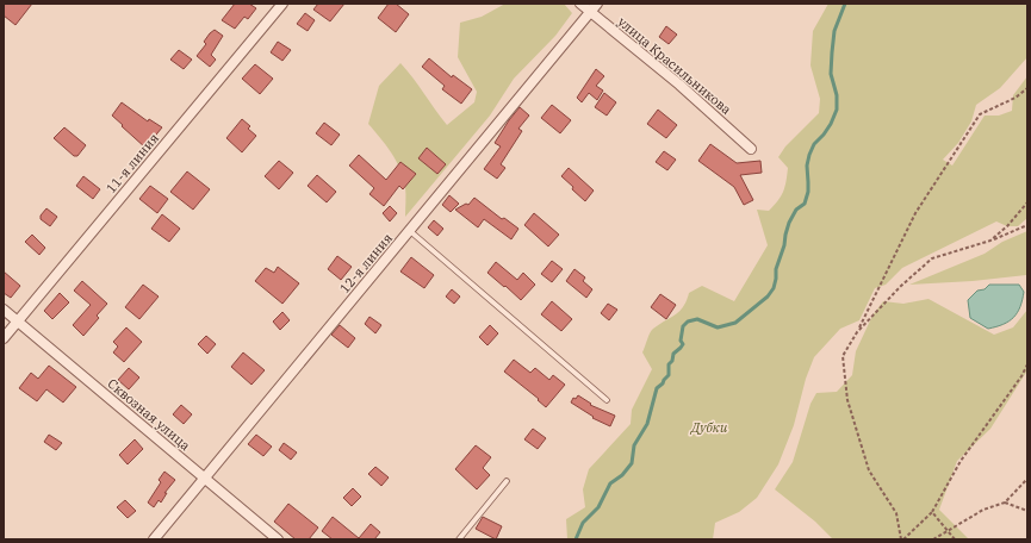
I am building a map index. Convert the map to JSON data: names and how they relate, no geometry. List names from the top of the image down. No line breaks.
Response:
{"streets":{"street":["улица Красильникова","11-я линия","12-я линия","Сквозная улица"]},"crossings":[["улица Красильникова","12-я линия"],["11-я линия","Сквозная улица"],["12-я линия","Сквозная улица"]],"parks":["Дубки"]}
